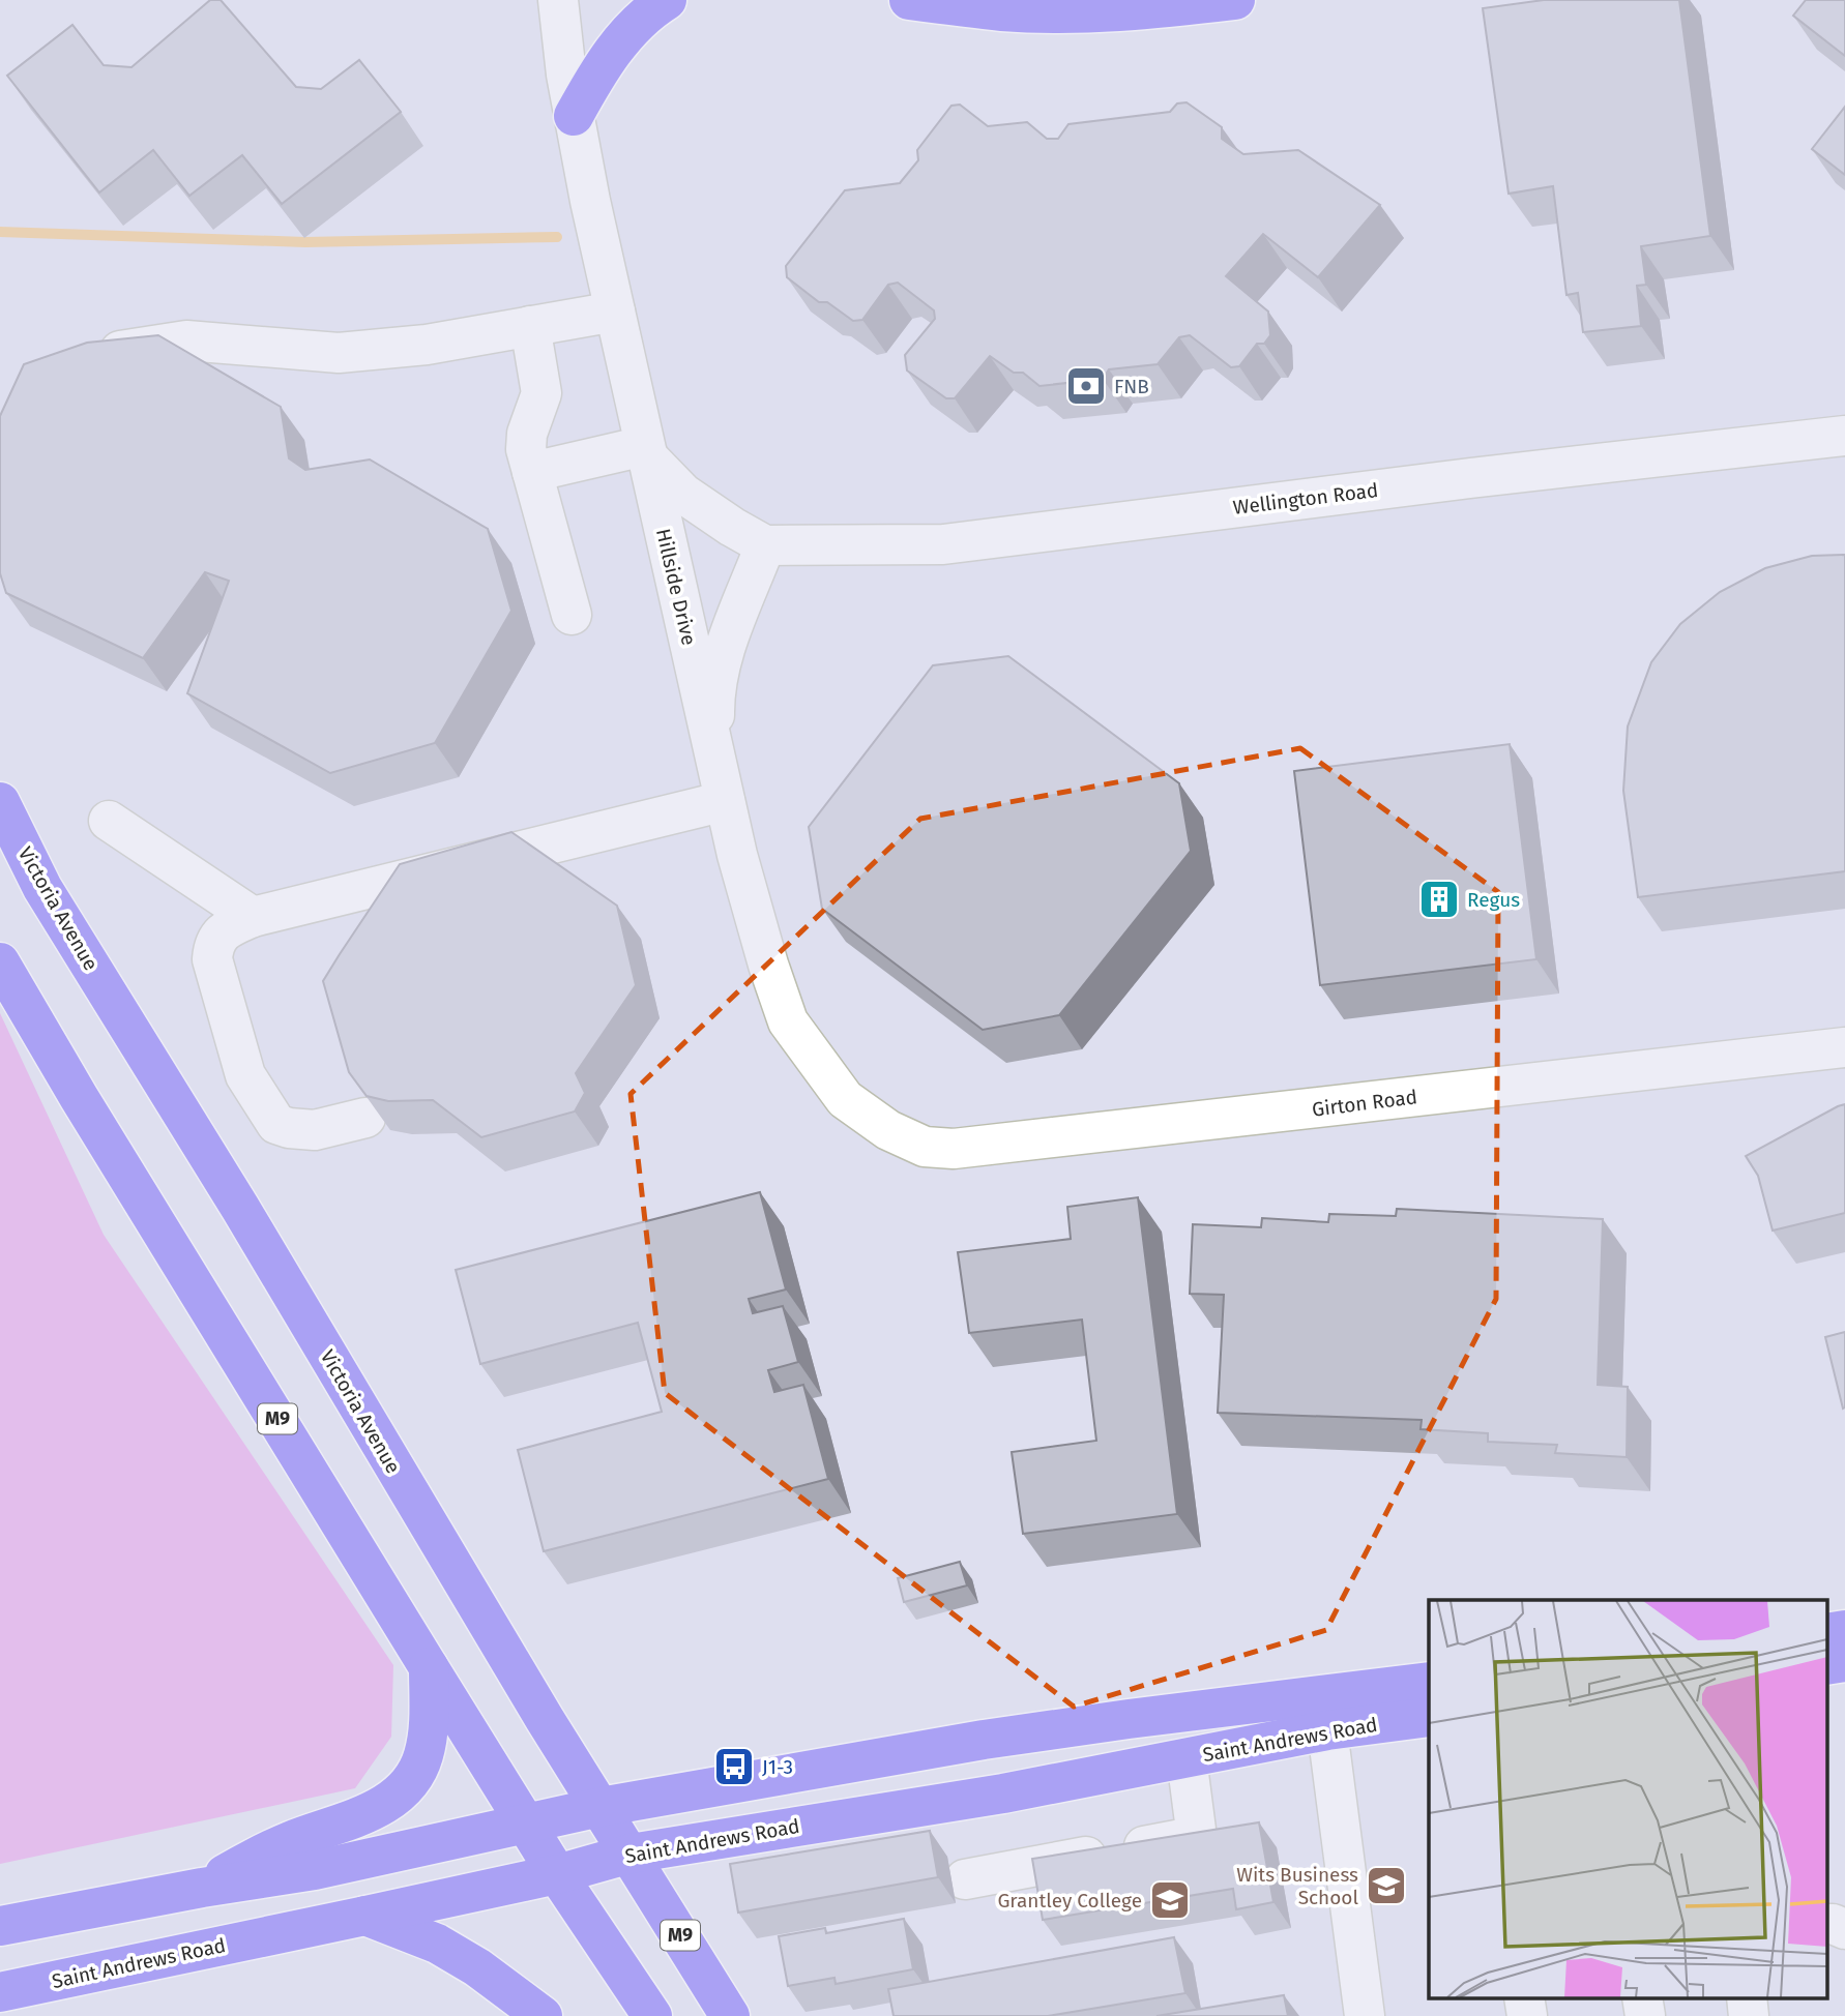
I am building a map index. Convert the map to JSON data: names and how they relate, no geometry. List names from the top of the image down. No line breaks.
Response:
{"streets":{"main road":["Victoria Avenue","M9","Saint Andrews Road"],"street":["Wellington Road","Hillside Drive","Girton Road"]},"crossings":[["Wellington Road","Hillside Drive"],["Hillside Drive","Girton Road"],["Victoria Avenue","Saint Andrews Road"],["M9","Saint Andrews Road"]],"places":{"bank":["FNB"],"building":["Regus"],"bus stop":["J1-3"],"school or university":["Wits Business School","Grantley College"]}}
